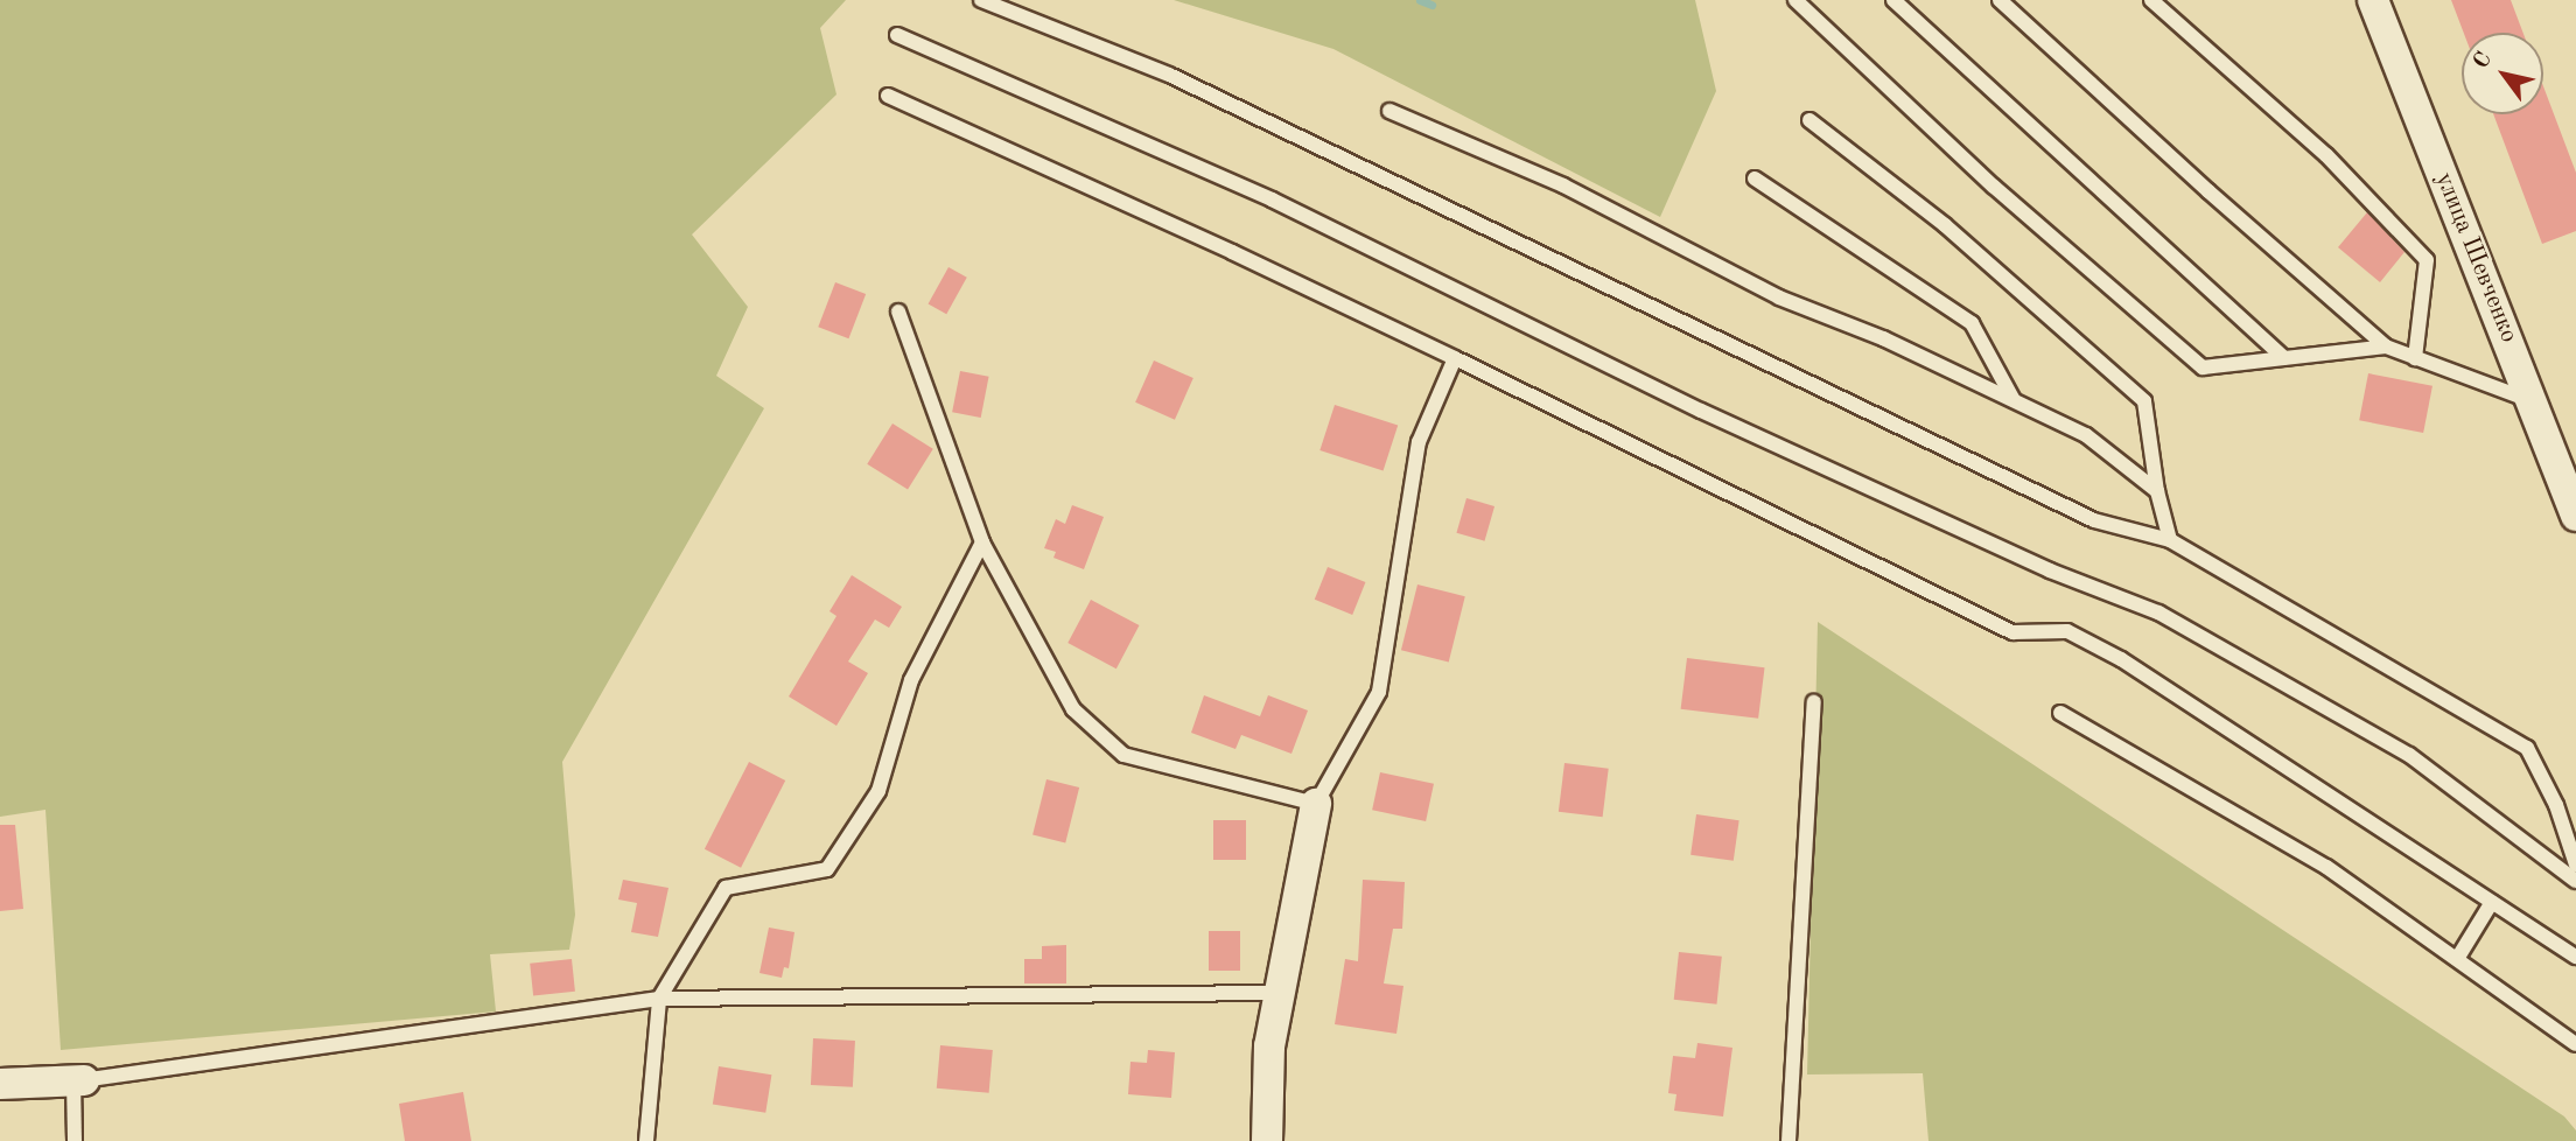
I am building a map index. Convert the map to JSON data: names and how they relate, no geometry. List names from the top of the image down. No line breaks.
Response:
{"streets":{"street":["улица Шевченко"]},"north":"top left"}
